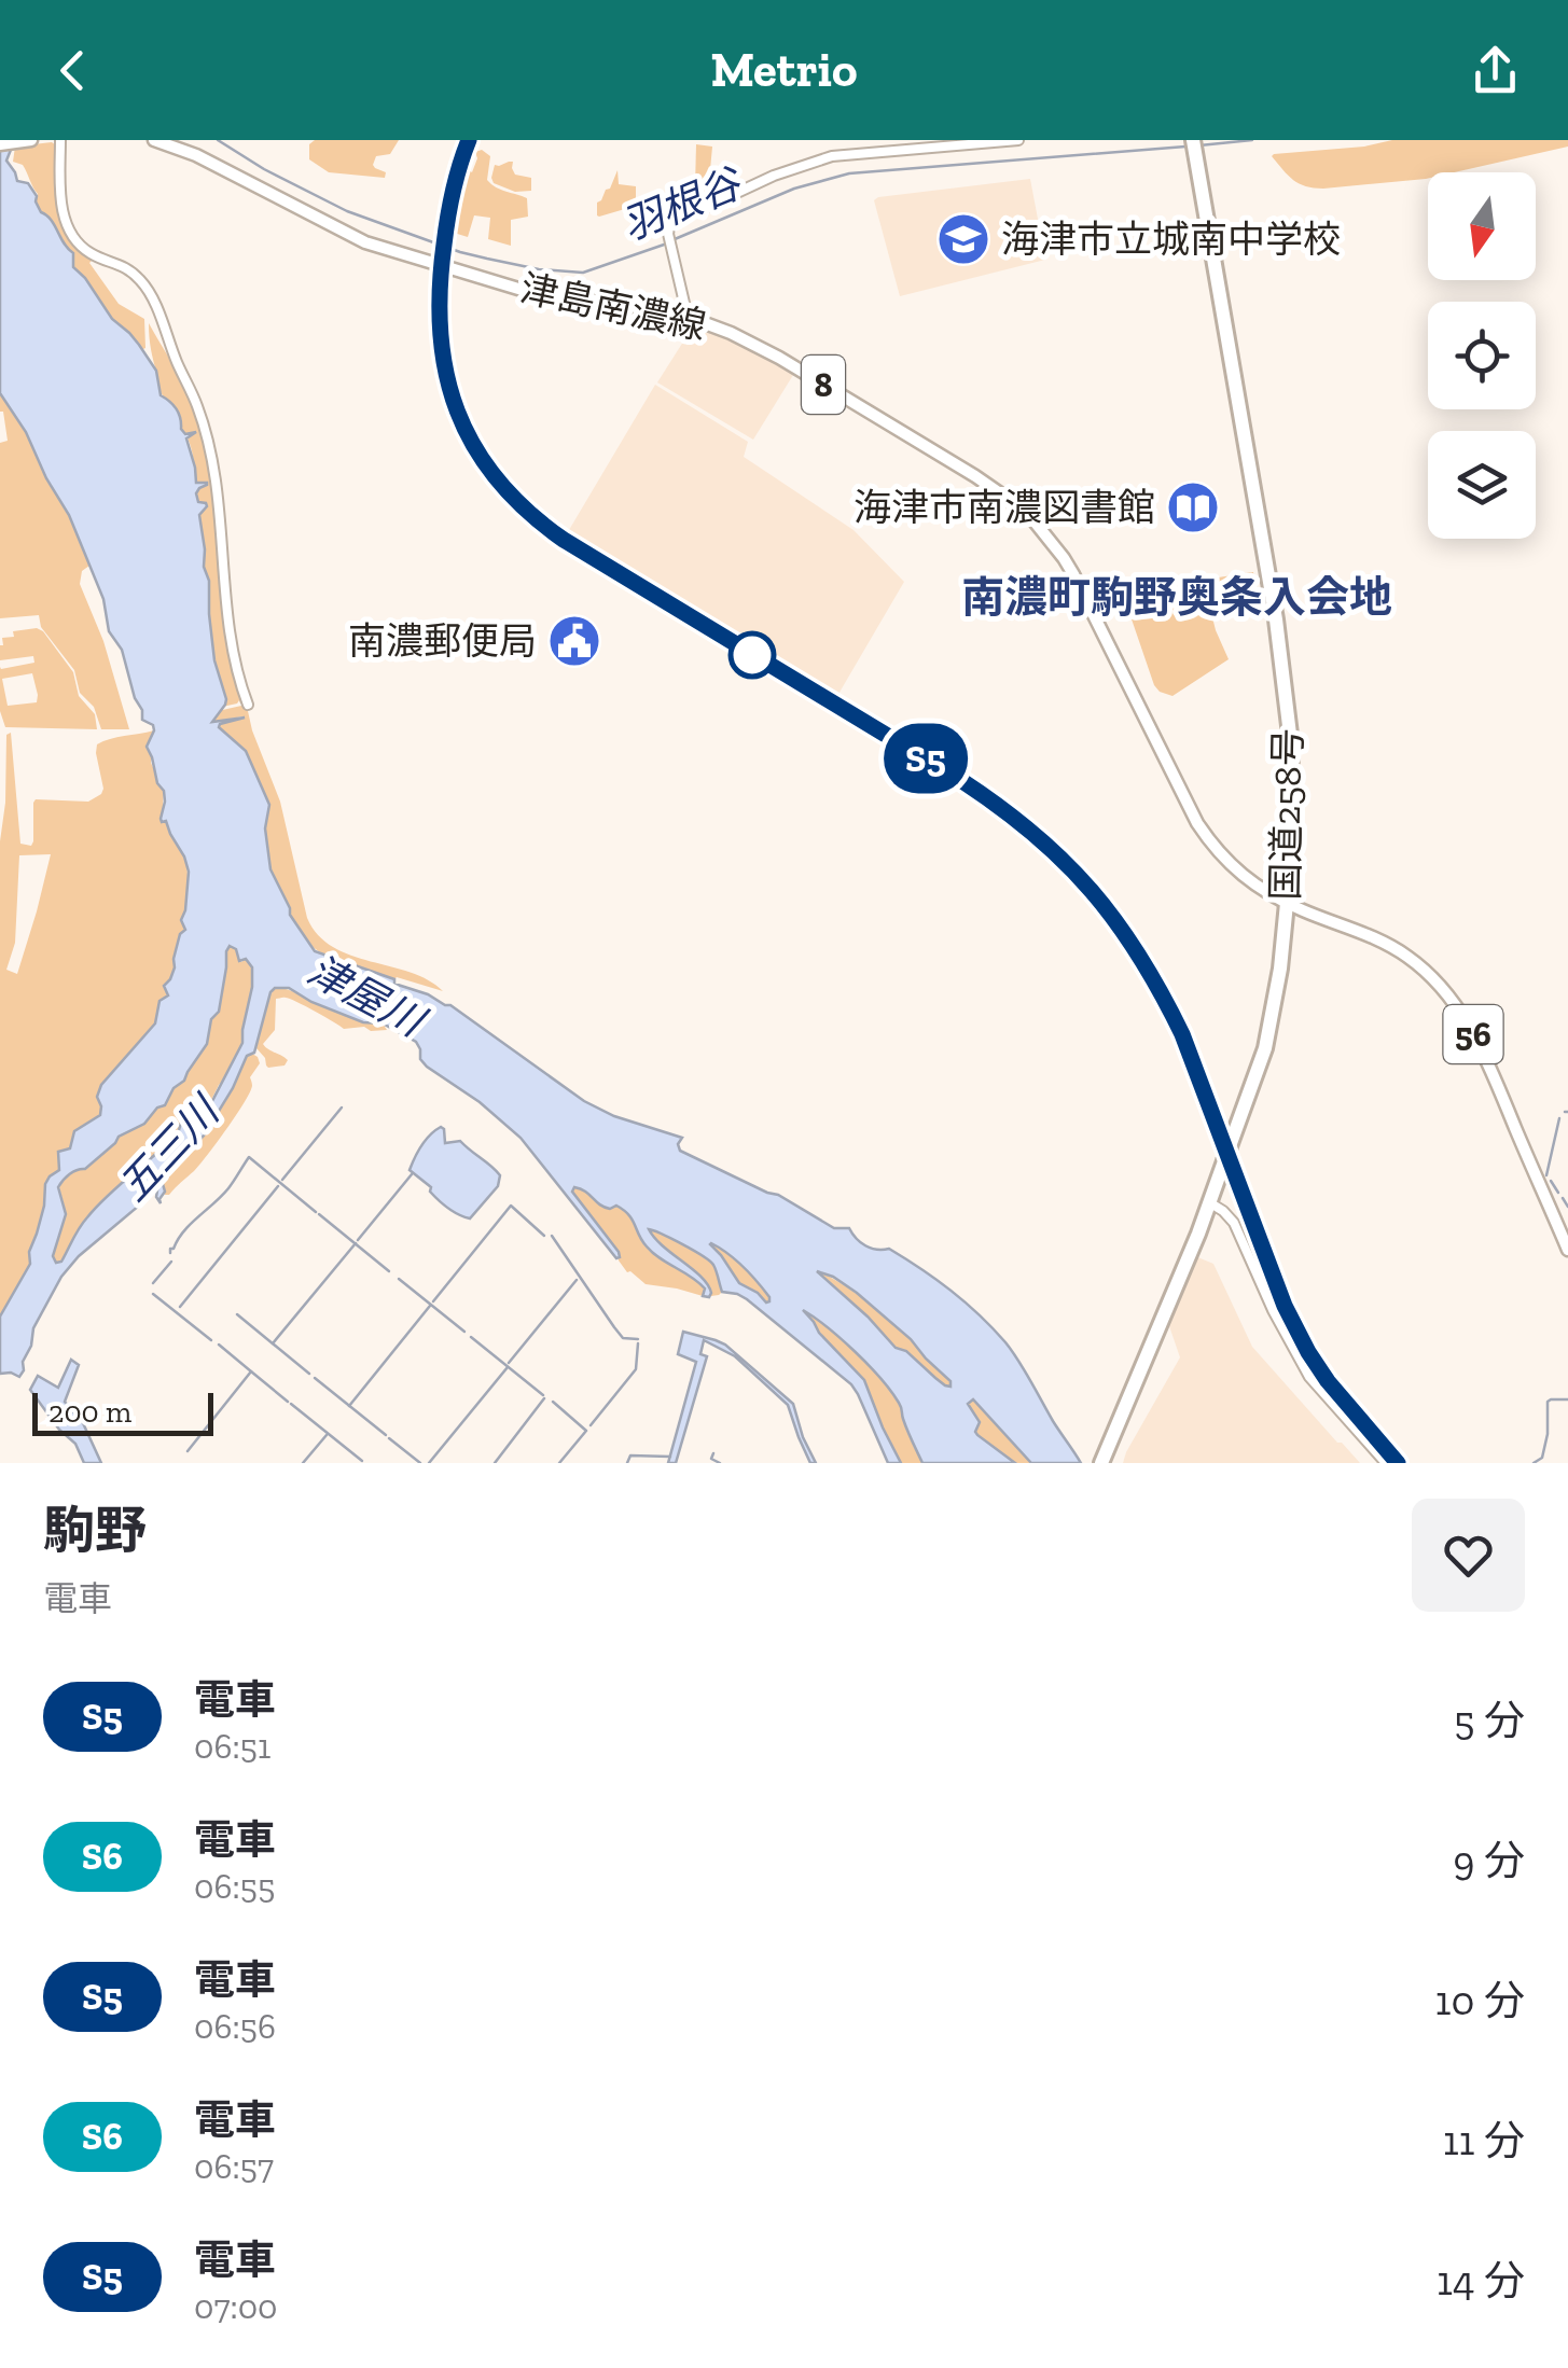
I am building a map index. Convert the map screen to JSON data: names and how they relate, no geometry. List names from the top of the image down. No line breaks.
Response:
{"streets":{"highway":["国道258号"],"main road":["津島南濃線","8","56"]},"crossings":[["津島南濃線","国道258号"],["津島南濃線","56"],["国道258号","56"]],"districts":["南濃町駒野奥条入会地"],"water":["羽根谷","津屋川","五三川"],"places":{"school or university":["海津市立城南中学校"],"library":["海津市南濃図書館"],"public building":["南濃郵便局"]},"scale_bar":"200 m","north":"bottom","page":{"header":"Metrio","on_map":"S5","scale":"200 m","heading":["駒野","電車"],"list":[{"mark":"S5","name":"電車","note":"06:51","value":"5 分"},{"mark":"S6","name":"電車","note":"06:55","value":"9 分"},{"mark":"S5","name":"電車","note":"06:56","value":"10 分"},{"mark":"S6","name":"電車","note":"06:57","value":"11 分"},{"mark":"S5","name":"電車","note":"07:00","value":"14 分"}]}}
